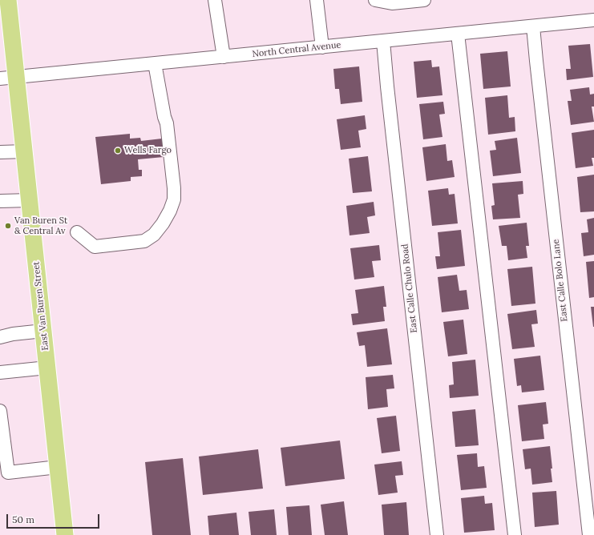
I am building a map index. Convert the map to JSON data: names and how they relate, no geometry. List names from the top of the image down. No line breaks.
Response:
{"streets":{"main road":["East Van Buren Street"],"street":["North Central Avenue","East Calle Bolo Lane","East Calle Chulo Road"]},"crossings":[["North Central Avenue","East Calle Bolo Lane"],["North Central Avenue","East Calle Chulo Road"],["North Central Avenue","East Van Buren Street"]],"places":["Wells Fargo","Van Buren St & Central Av"],"scale_bar":"50 m"}
